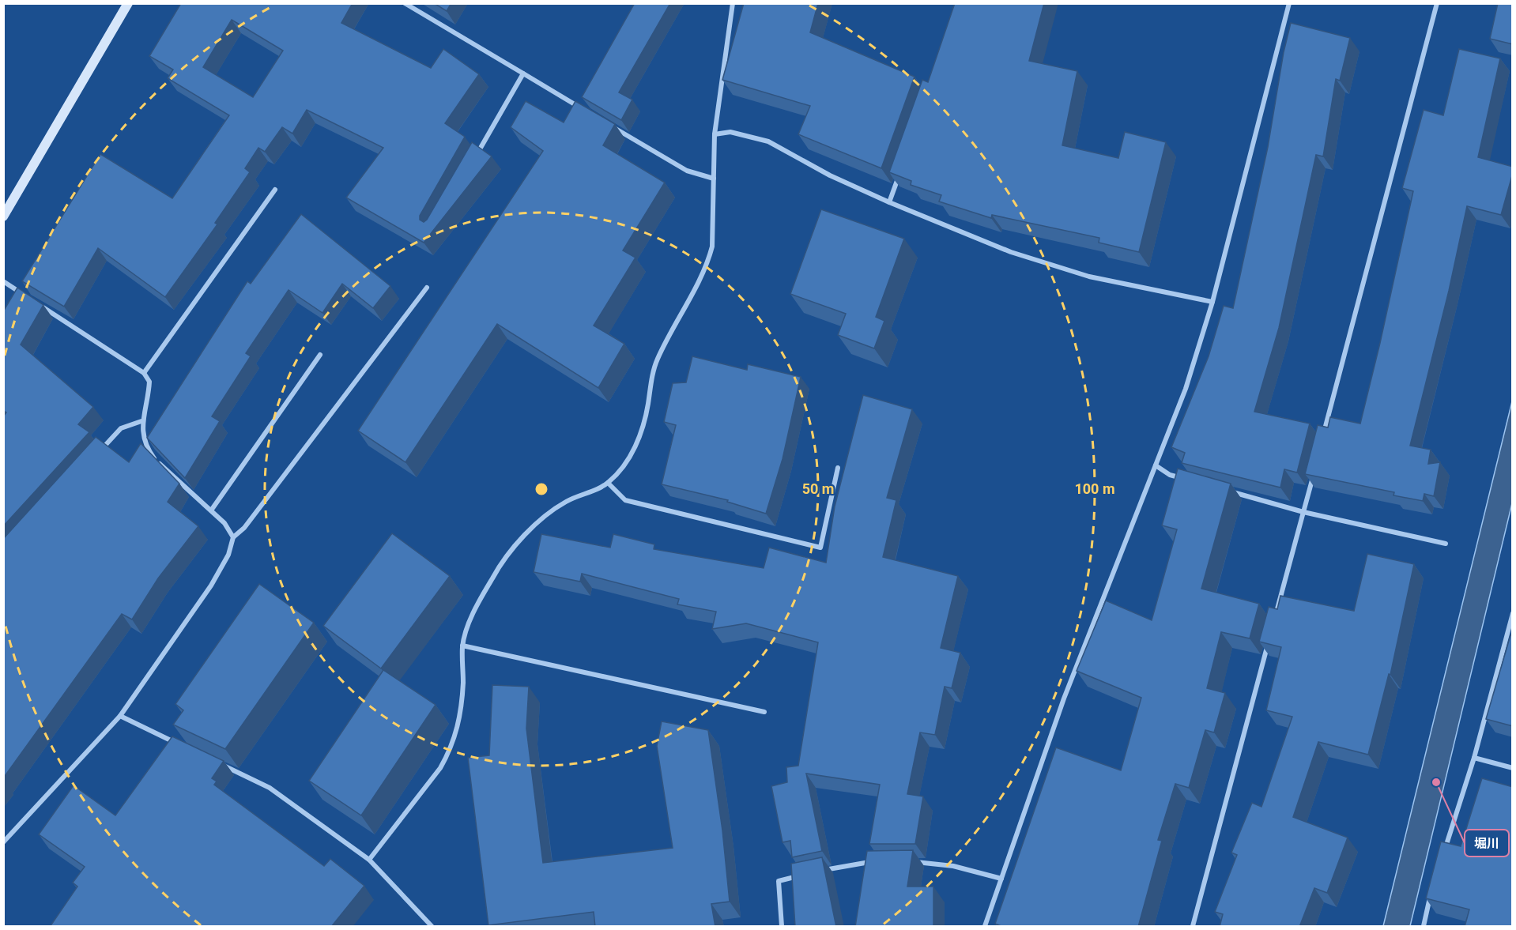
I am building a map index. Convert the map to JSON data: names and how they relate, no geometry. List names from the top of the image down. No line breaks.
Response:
{"places":["堀川"],"rings":["50 m","100 m"]}
